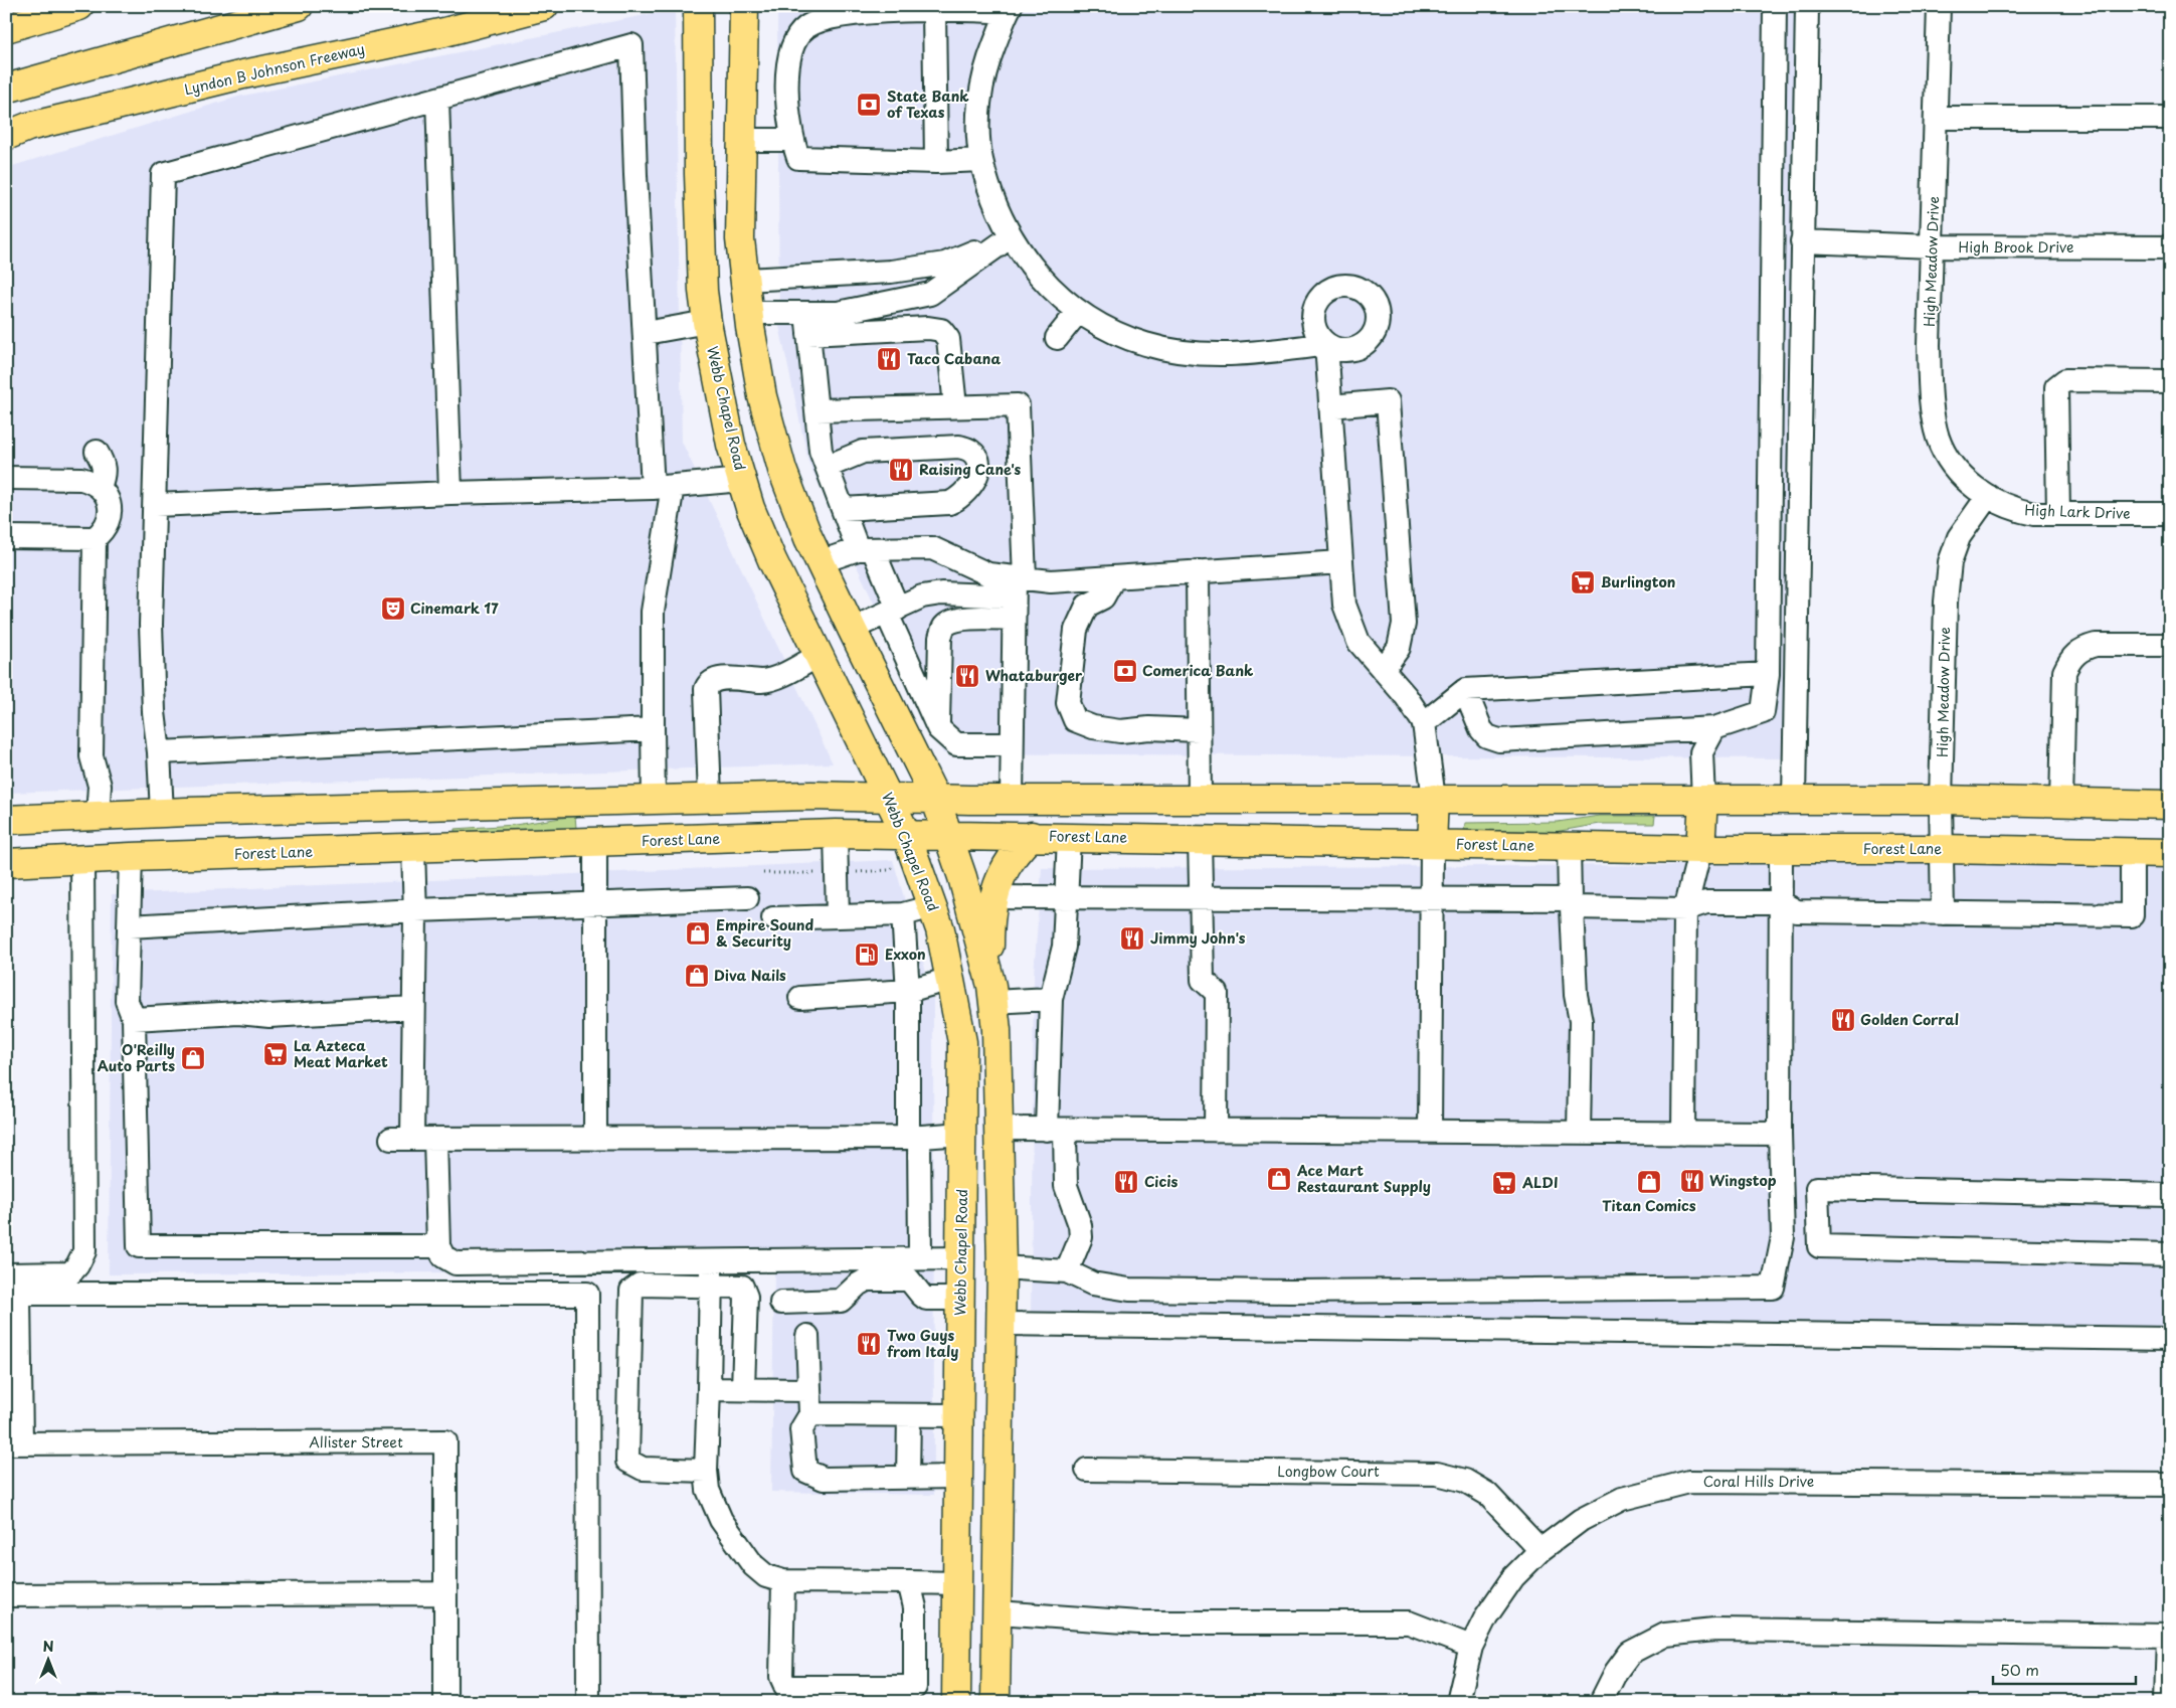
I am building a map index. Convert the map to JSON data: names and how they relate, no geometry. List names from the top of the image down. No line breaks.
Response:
{"streets":{"main road":["Lyndon B Johnson Freeway","Webb Chapel Road","Forest Lane"],"street":["High Brook Drive","High Meadow Drive","High Lark Drive","Allister Street","Longbow Court","Coral Hills Drive"]},"crossings":[["High Brook Drive","High Meadow Drive"],["High Meadow Drive","High Lark Drive"],["High Meadow Drive","Forest Lane"],["Webb Chapel Road","Forest Lane"],["Longbow Court","Coral Hills Drive"]],"places":{"bank":["State Bank of Texas","Comerica Bank"],"restaurant":["Taco Cabana","Raising Cane's","Whataburger","Jimmy John's","Golden Corral","Wingstop","Cicis","Two Guys from Italy"],"supermarket":["Burlington","La Azteca Meat Market","ALDI"],"theatre":["Cinemark 17"],"shop":["Empire Sound & Security","Diva Nails","O'Reilly Auto Parts","Ace Mart Restaurant Supply","Titan Comics"],"fuel station":["Exxon"]},"scale_bar":"50 m","north":"top"}
